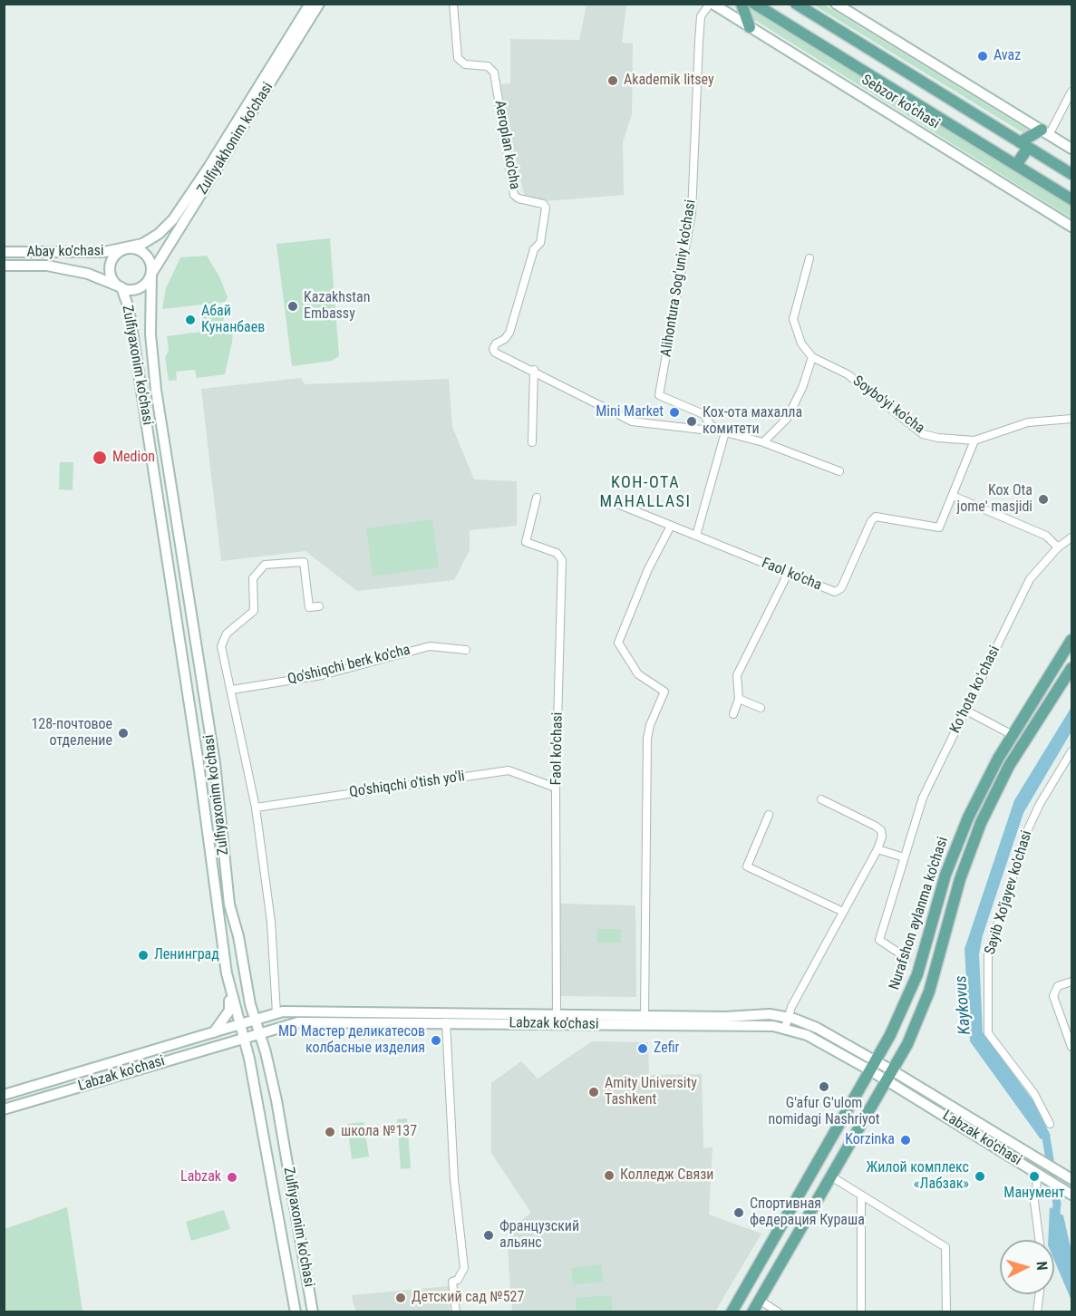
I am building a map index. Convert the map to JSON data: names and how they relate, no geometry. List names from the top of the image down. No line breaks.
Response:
{"streets":{"main road":["Sebzor ko‘chasi","Zulfiyakhonim ko'chasi","Abay ko'chasi","Zulfiyaxonim ko'chasi","Nurafshon aylanma ko'chasi","Labzak ko'chasi"],"street":["Aeroplan ko'cha","Alihontura Sog'uniy ko'chasi","Soybo'yi ko'cha","Faol ko'cha","Qo'shiqchi berk ko'cha","Koʻhota koʻchasi","Faol ko'chasi","Qo'shiqchi o'tish yo'li","Sayib Xo'jayev ko'chasi"]},"crossings":[["Sebzor ko‘chasi","Alihontura Sog'uniy ko'chasi"],["Zulfiyakhonim ko'chasi","Abay ko'chasi"],["Zulfiyakhonim ko'chasi","Zulfiyaxonim ko'chasi"],["Abay ko'chasi","Zulfiyaxonim ko'chasi"],["Zulfiyaxonim ko'chasi","Labzak ko'chasi"],["Soybo'yi ko'cha","Faol ko'cha"],["Faol ko'chasi","Qo'shiqchi o'tish yo'li"],["Faol ko'chasi","Labzak ko'chasi"],["Nurafshon aylanma ko'chasi","Labzak ko'chasi"]],"districts":["KOH-OTA MAHALLASI"],"water":["Kaykovus"],"places":["Avaz","Akademik litsey","Kazakhstan Embassy","Абай Кунанбаев","Mini Market","Кох-ота махалла комитети","Medion","Kox Ota jome' masjidi","128-почтовое отделение","Ленинград","MD Мастер деликатесов колбасные изделия","Zefir","G'afur G'ulom nomidagi Nashriyot","Amity University Tashkent","школа №137","Korzinka","Колледж Связи","Жилой комплекс «Лабзак»","Манумент","Labzak","Спортивная федерация Кураша","Французский альянс","Детский сад №527"],"north":"right"}
